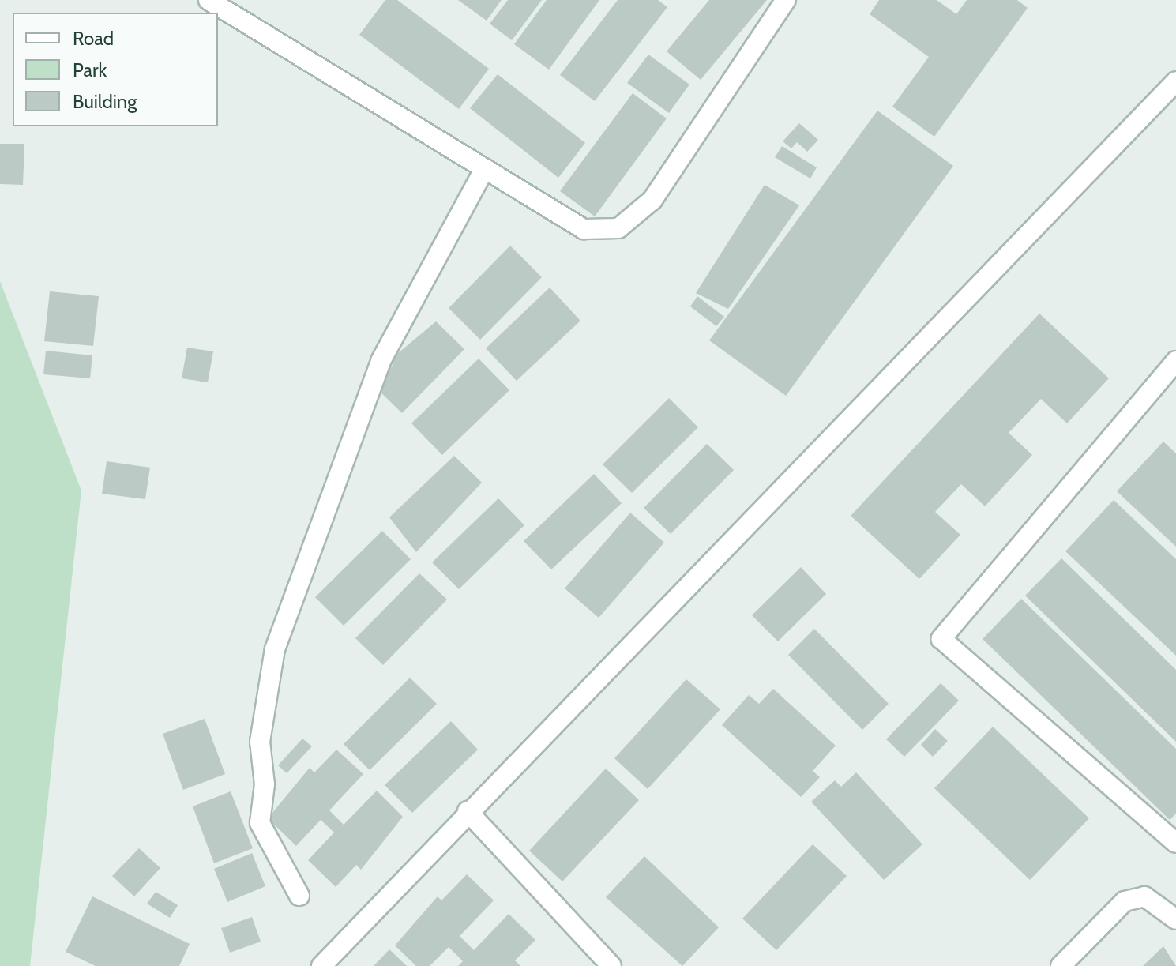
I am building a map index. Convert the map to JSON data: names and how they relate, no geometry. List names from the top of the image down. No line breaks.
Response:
{"legend":["Road","Park","Building"]}
